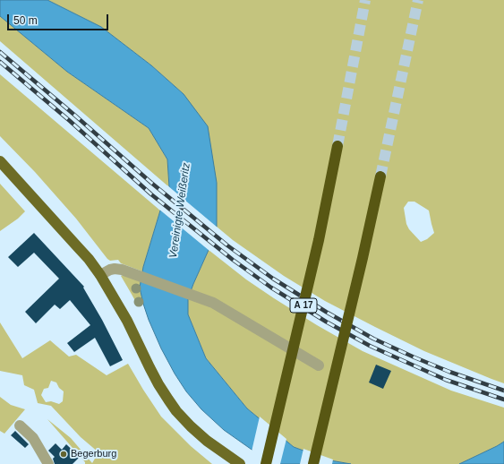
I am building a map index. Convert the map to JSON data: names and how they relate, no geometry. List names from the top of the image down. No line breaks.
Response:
{"streets":{"highway":["A 17"]},"water":["Vereinigte Weißeritz"],"places":["Begerburg"],"scale_bar":"50 m"}
